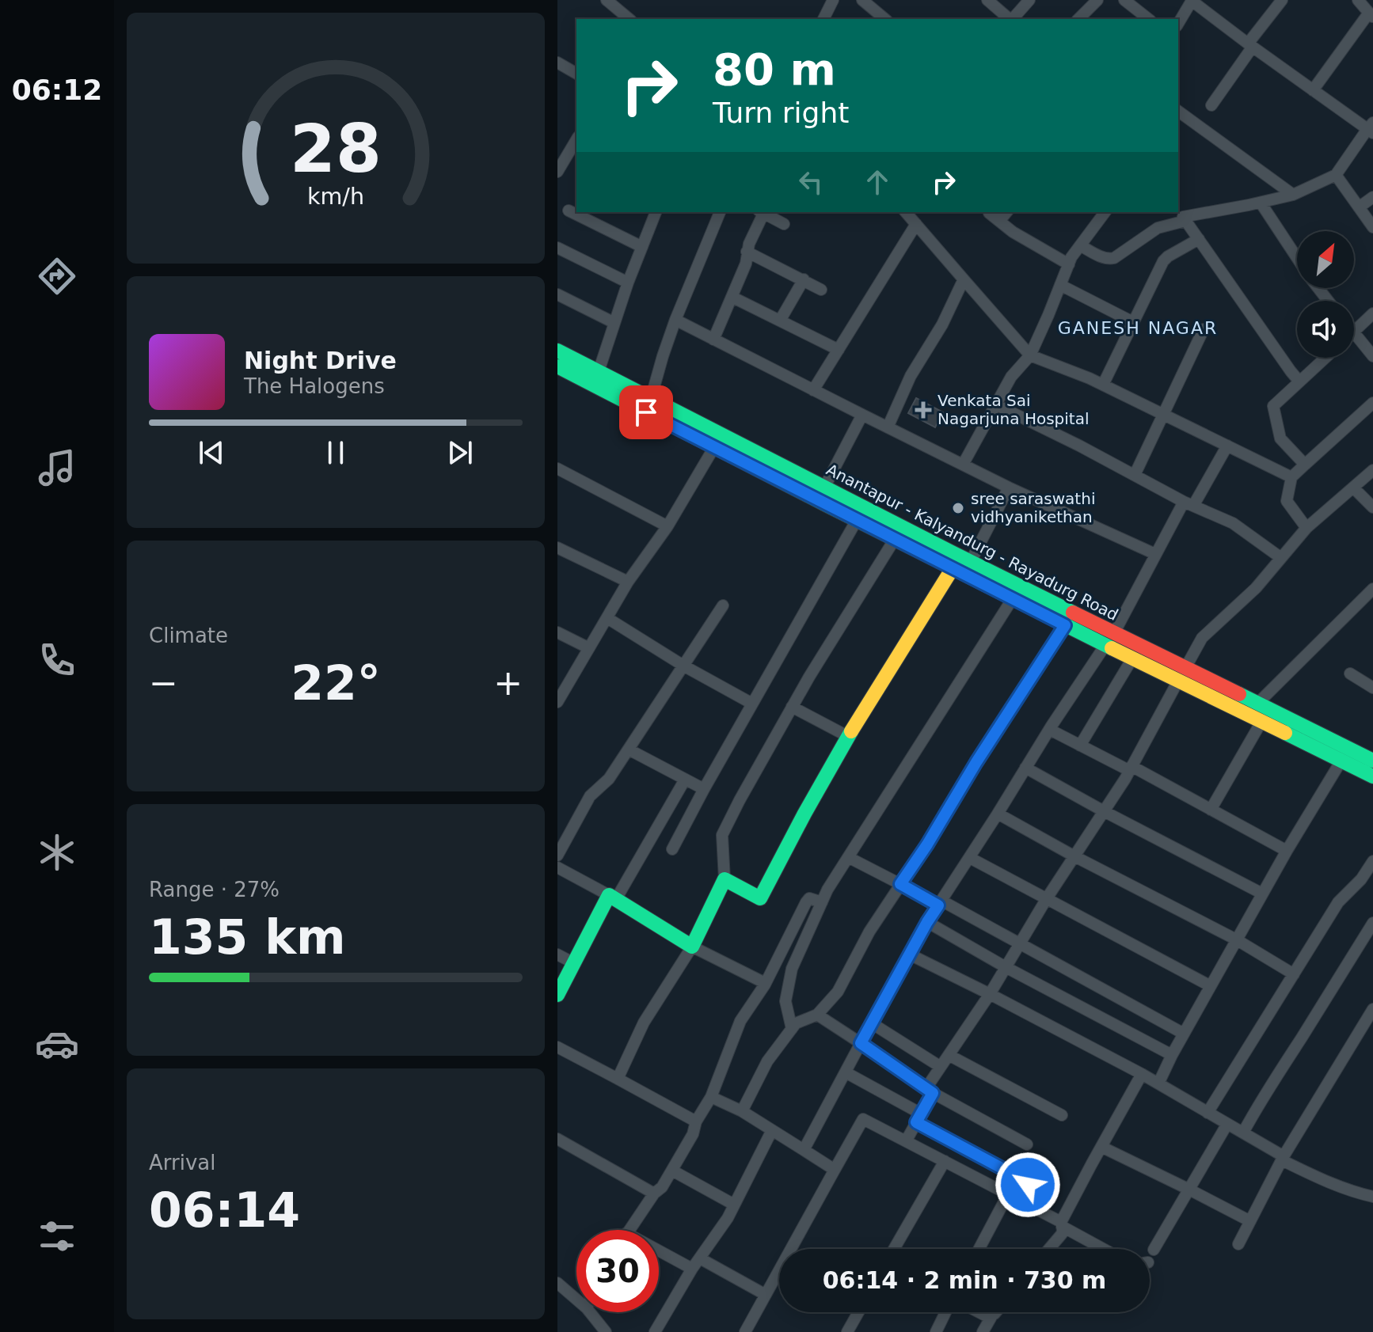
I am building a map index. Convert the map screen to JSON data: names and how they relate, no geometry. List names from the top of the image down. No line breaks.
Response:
{"streets":{"main road":["Anantapur - Kalyandurg - Rayadurg Road"]},"districts":["GANESH NAGAR"],"places":{"health":["Venkata Sai Nagarjuna Hospital"],"other":["sree saraswathi vidhyanikethan"]},"north":"top right","page":{"tabs":"06:12","turn":["80 m","Turn right"],"song":["Night Drive","The Halogens"],"tile":["Climate",["Range · 27%","135 km"],["Arrival","06:14"]],"heat":["−","22°","+"],"limit":"30","trip":"06:14 · 2 min · 730 m","gauge":["28","km/h"]}}
